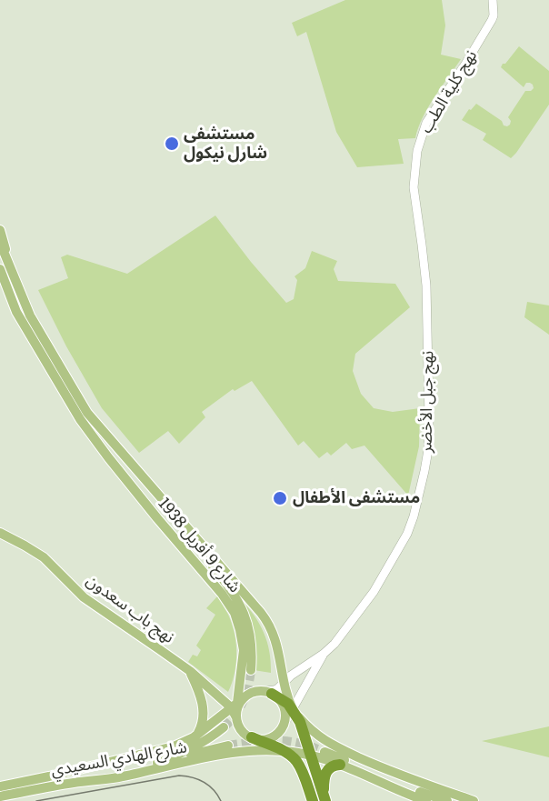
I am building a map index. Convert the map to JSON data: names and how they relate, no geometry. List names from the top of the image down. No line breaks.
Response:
{"streets":{"main road":["شارع 9 أفريل 1938","نهج باب سعدون","شارع الهادي السعيدي"],"street":["نهج كلية الطب","نهج جبل الأخضر"]},"crossings":[["نهج كلية الطب","نهج جبل الأخضر"],["نهج جبل الأخضر","شارع 9 أفريل 1938"],["نهج جبل الأخضر","نهج باب سعدون"],["نهج جبل الأخضر","شارع الهادي السعيدي"],["شارع 9 أفريل 1938","نهج باب سعدون"],["شارع 9 أفريل 1938","شارع الهادي السعيدي"],["نهج باب سعدون","شارع الهادي السعيدي"]],"places":["مستشفى شارل نيكول","مستشفى الأطفال"]}
